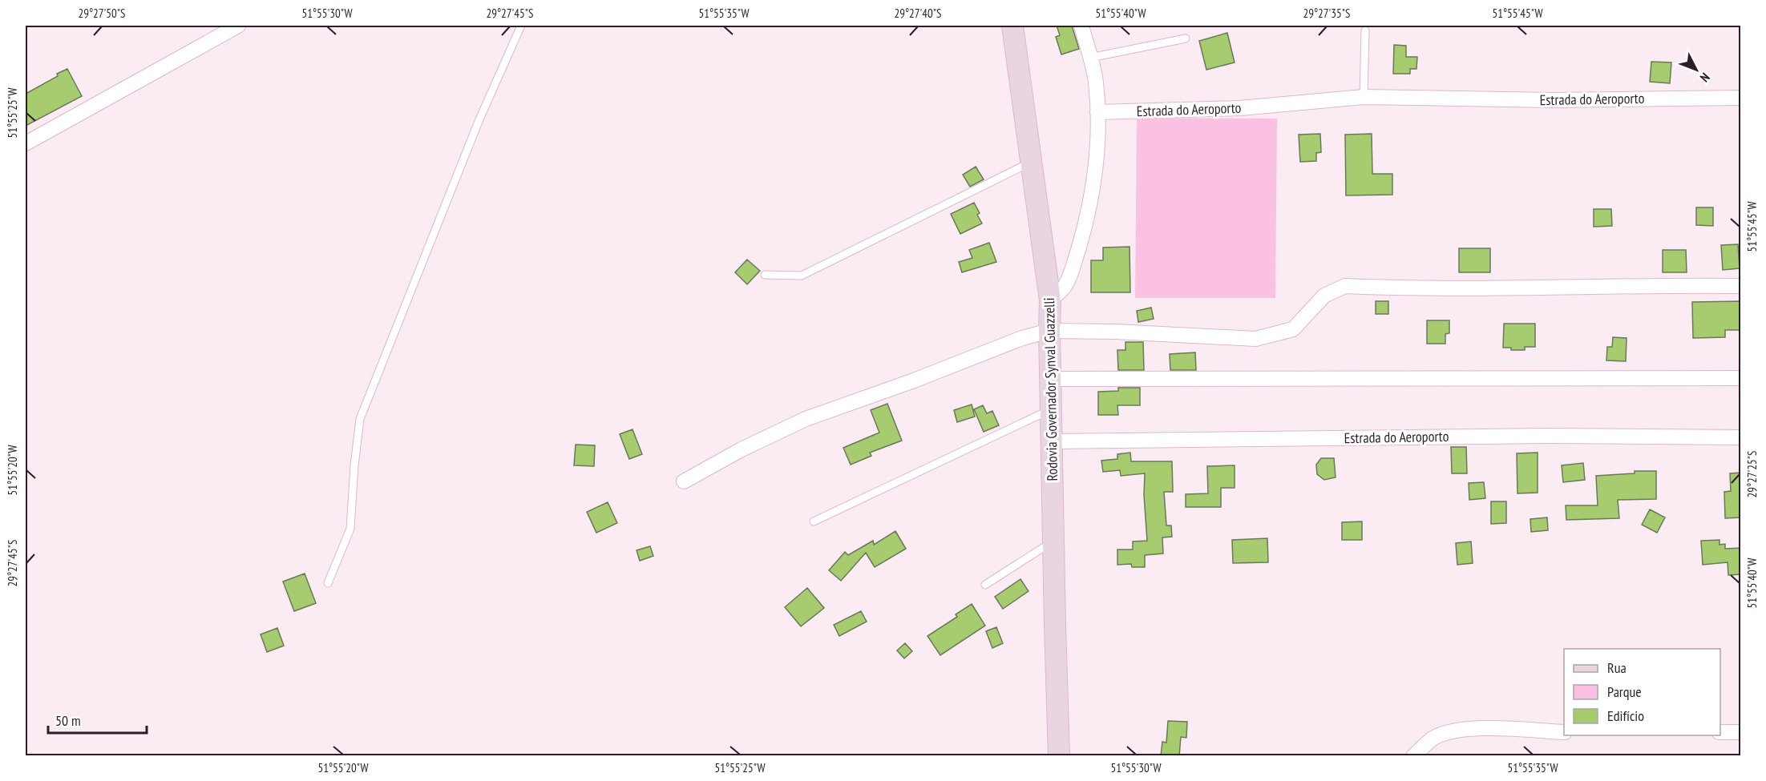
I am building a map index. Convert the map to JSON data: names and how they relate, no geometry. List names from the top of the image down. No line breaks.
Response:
{"streets":{"main road":["Rodovia Governador Synval Guazzelli"],"street":["Estrada do Aeroporto"]},"crossings":[["Estrada do Aeroporto","Rodovia Governador Synval Guazzelli"]],"legend":["Rua","Parque","Edifício"],"scale_bar":"50 m","north":"bottom right","coordinates":["29°27'50\"S","51°55'30\"W","29°27'45\"S","51°55'35\"W","29°27'40\"S","51°55'40\"W","29°27'35\"S","51°55'45\"W","51°55'25\"W","51°55'20\"W","29°27'25\"S"]}
